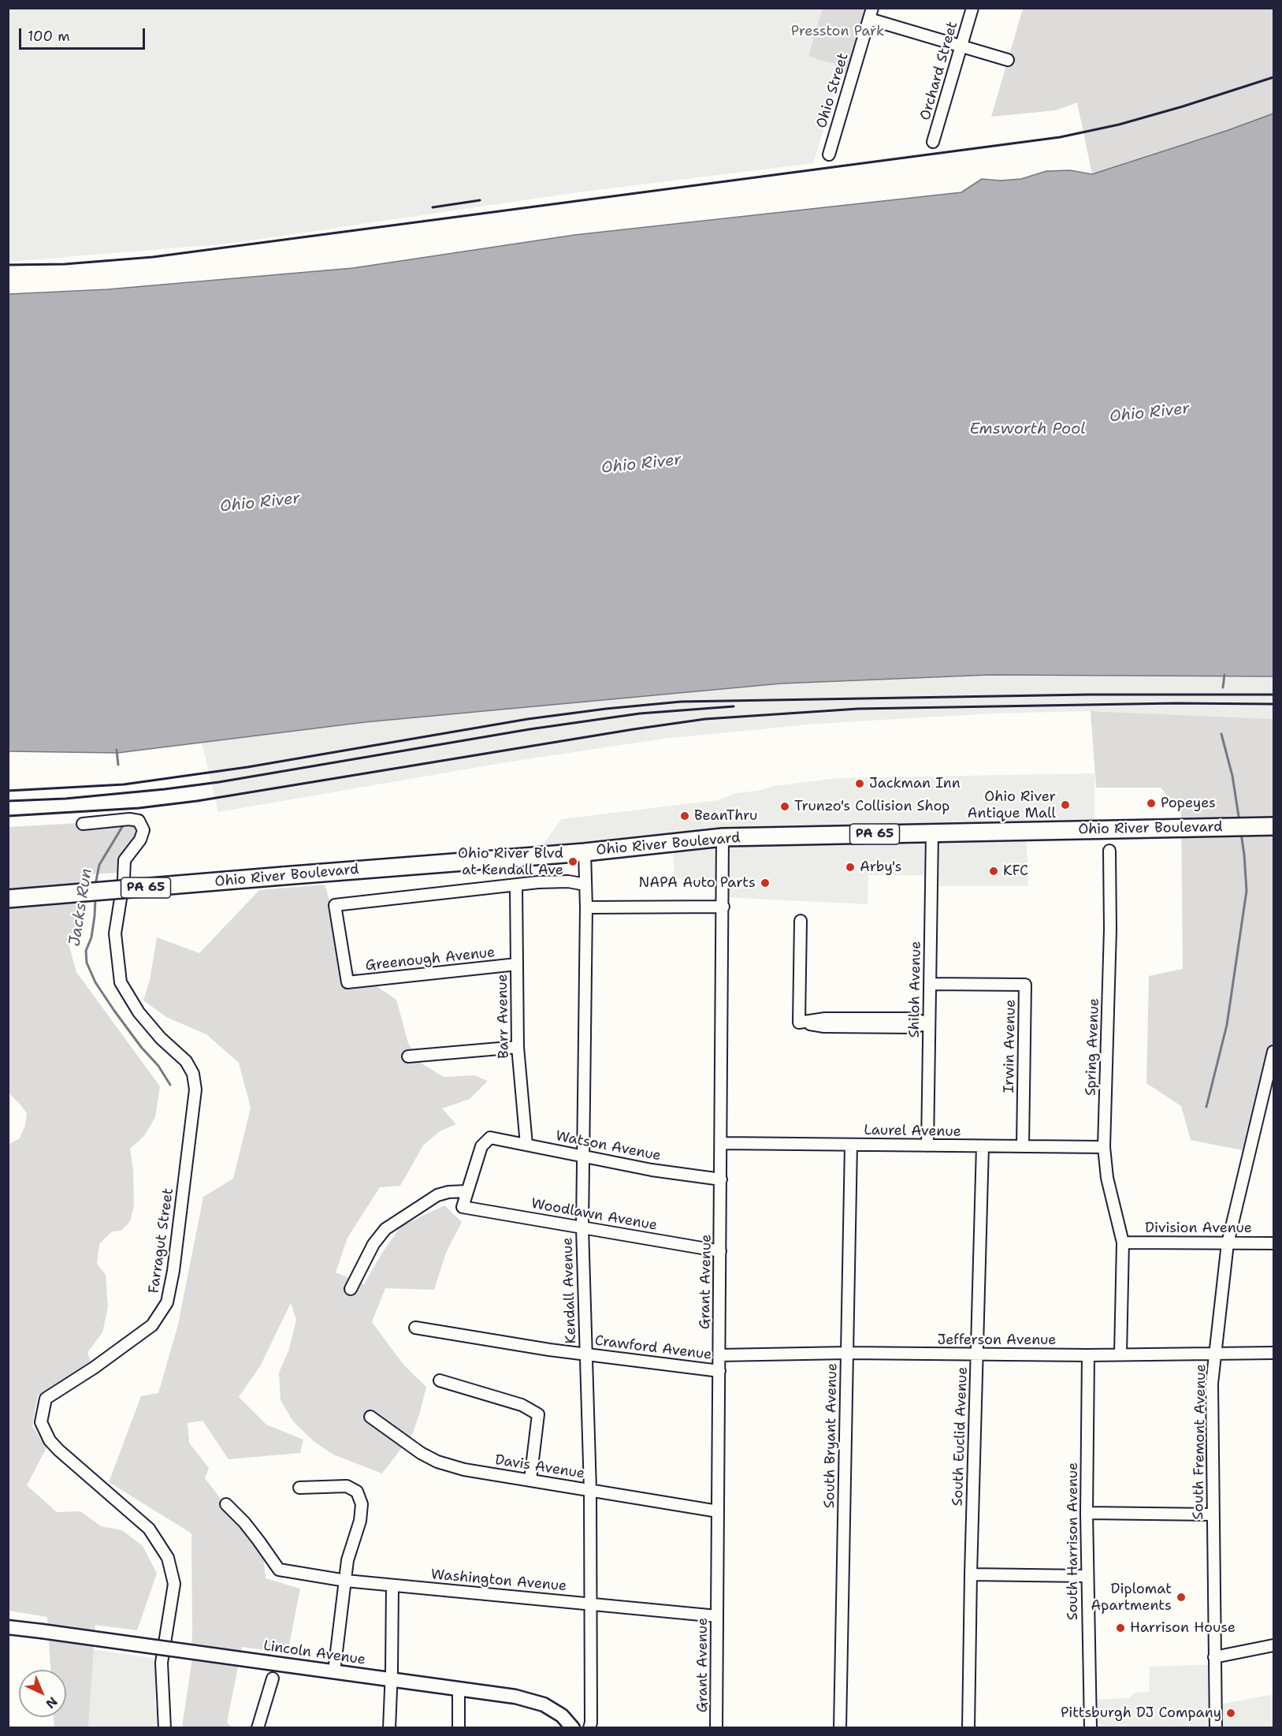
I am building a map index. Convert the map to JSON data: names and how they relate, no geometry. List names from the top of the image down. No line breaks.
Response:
{"streets":{"highway":["Ohio River Boulevard","PA 65"],"street":["Orchard Street","Ohio Street","Greenough Avenue","Shiloh Avenue","Barr Avenue","Irwin Avenue","Spring Avenue","Laurel Avenue","Watson Avenue","Woodlawn Avenue","Division Avenue","Farragut Street","Grant Avenue","Kendall Avenue","Jefferson Avenue","Crawford Avenue","South Bryant Avenue","South Euclid Avenue","South Fremont Avenue","Davis Avenue","South Harrison Avenue","Washington Avenue","Lincoln Avenue"]},"crossings":[["Ohio River Boulevard","Shiloh Avenue"],["Ohio River Boulevard","Grant Avenue"],["Ohio River Boulevard","Kendall Avenue"],["Greenough Avenue","Barr Avenue"],["Shiloh Avenue","Irwin Avenue"],["Shiloh Avenue","Laurel Avenue"],["Barr Avenue","Watson Avenue"],["Irwin Avenue","Laurel Avenue"],["Spring Avenue","Laurel Avenue"],["Spring Avenue","Division Avenue"],["Laurel Avenue","Grant Avenue"],["Laurel Avenue","South Bryant Avenue"],["Laurel Avenue","South Euclid Avenue"],["Watson Avenue","Woodlawn Avenue"],["Watson Avenue","Grant Avenue"],["Watson Avenue","Kendall Avenue"],["Woodlawn Avenue","Grant Avenue"],["Woodlawn Avenue","Kendall Avenue"],["Division Avenue","South Fremont Avenue"],["Grant Avenue","Jefferson Avenue"],["Grant Avenue","Crawford Avenue"],["Grant Avenue","Davis Avenue"],["Grant Avenue","Washington Avenue"],["Kendall Avenue","Crawford Avenue"],["Kendall Avenue","Davis Avenue"],["Kendall Avenue","Washington Avenue"],["Jefferson Avenue","South Bryant Avenue"],["Jefferson Avenue","South Euclid Avenue"],["Jefferson Avenue","South Fremont Avenue"],["Jefferson Avenue","South Harrison Avenue"]],"water":["Ohio River","Emsworth Pool","Jacks Run"],"parks":["Presston Park"],"places":["Jackman Inn","Popeyes","Ohio River Antique Mall","Trunzo's Collision Shop","BeanThru","Ohio River Blvd at Kendall Ave","Arby's","KFC","NAPA Auto Parts","Diplomat Apartments","Harrison House","Pittsburgh DJ Company"],"scale_bar":"100 m","north":"bottom right"}
